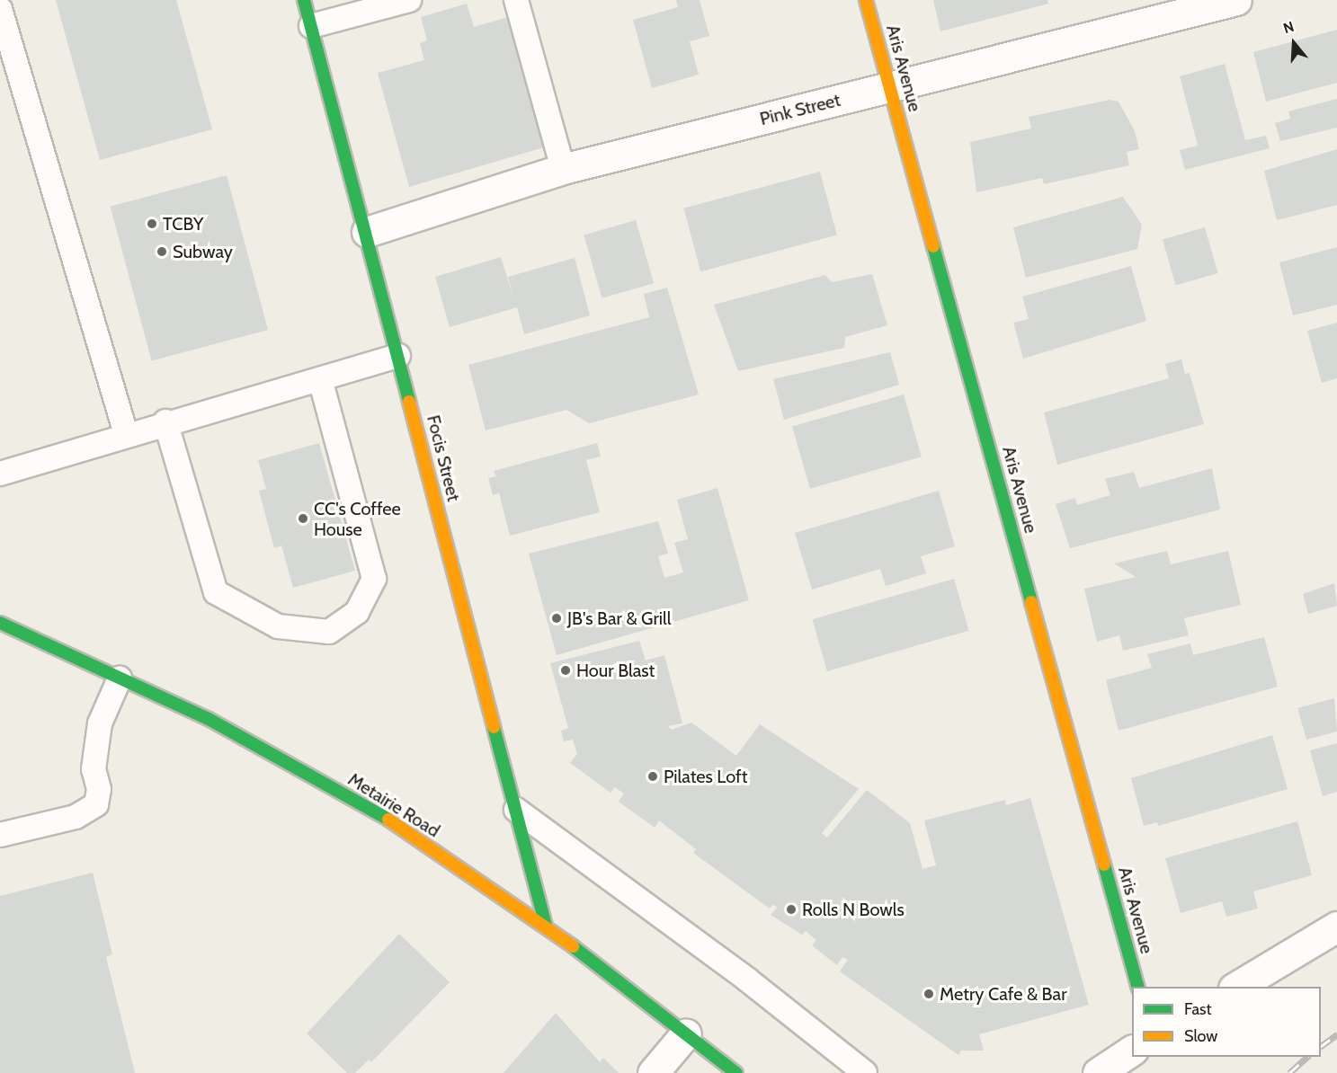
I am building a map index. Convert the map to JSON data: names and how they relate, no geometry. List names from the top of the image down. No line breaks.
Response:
{"streets":{"street":["Aris Avenue","Pink Street","Focis Street","Metairie Road"]},"crossings":[["Aris Avenue","Pink Street"],["Pink Street","Focis Street"],["Focis Street","Metairie Road"]],"places":["TCBY","Subway","CC's Coffee House","JB's Bar & Grill","Hour Blast","Pilates Loft","Rolls N Bowls","Metry Cafe & Bar"],"legend":["Fast","Slow"],"north":"top"}
